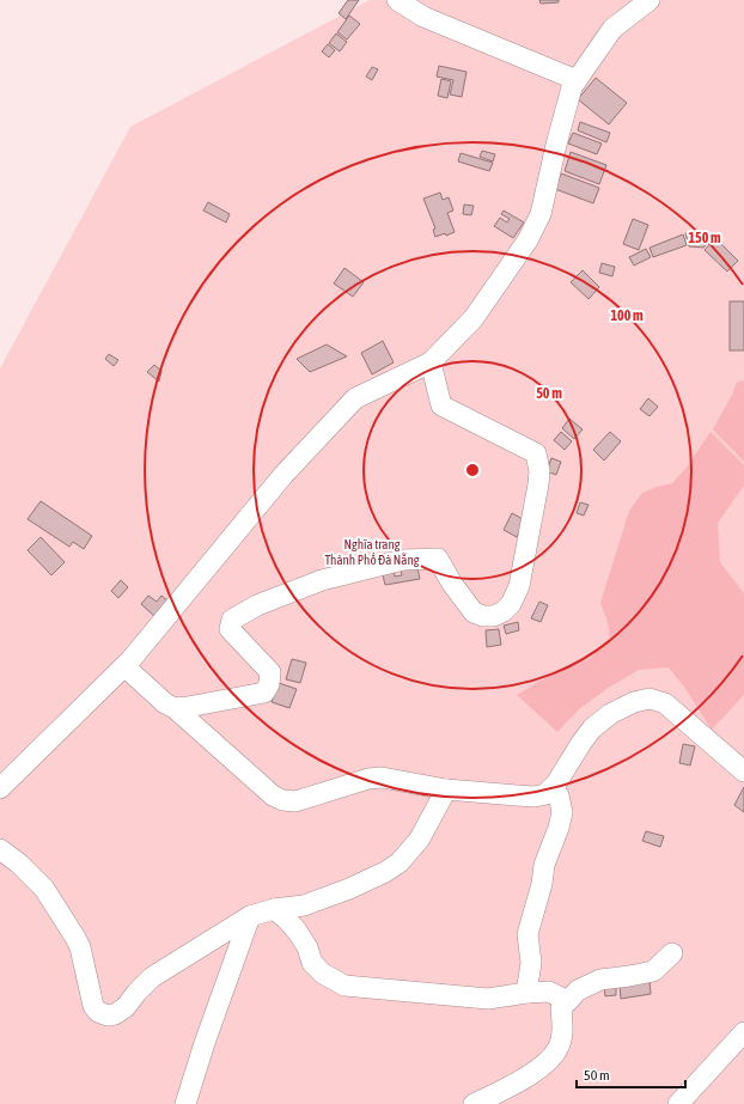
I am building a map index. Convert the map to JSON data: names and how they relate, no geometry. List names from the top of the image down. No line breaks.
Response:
{"parks":["Nghĩa trang Thành Phố Đà Nẵng"],"scale_bar":"50 m","rings":["150 m","100 m","50 m"]}
